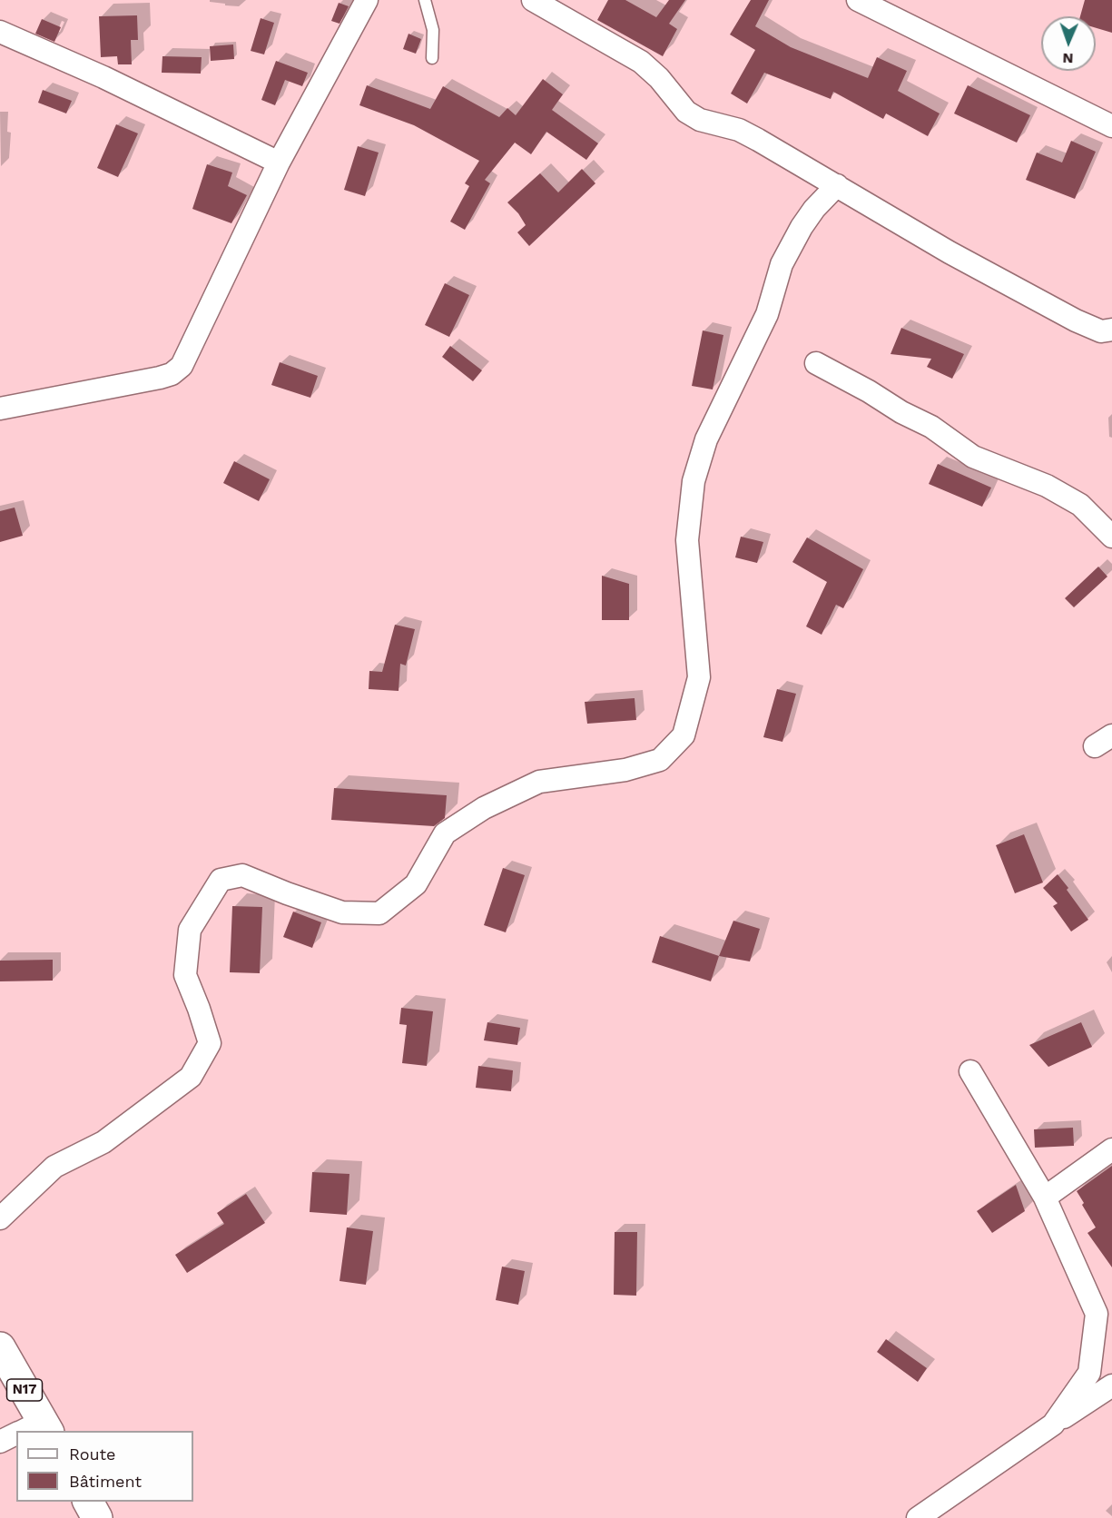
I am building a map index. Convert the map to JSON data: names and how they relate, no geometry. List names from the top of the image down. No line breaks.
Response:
{"streets":{"main road":["N17"]},"legend":["Route","Bâtiment"],"north":"bottom"}
